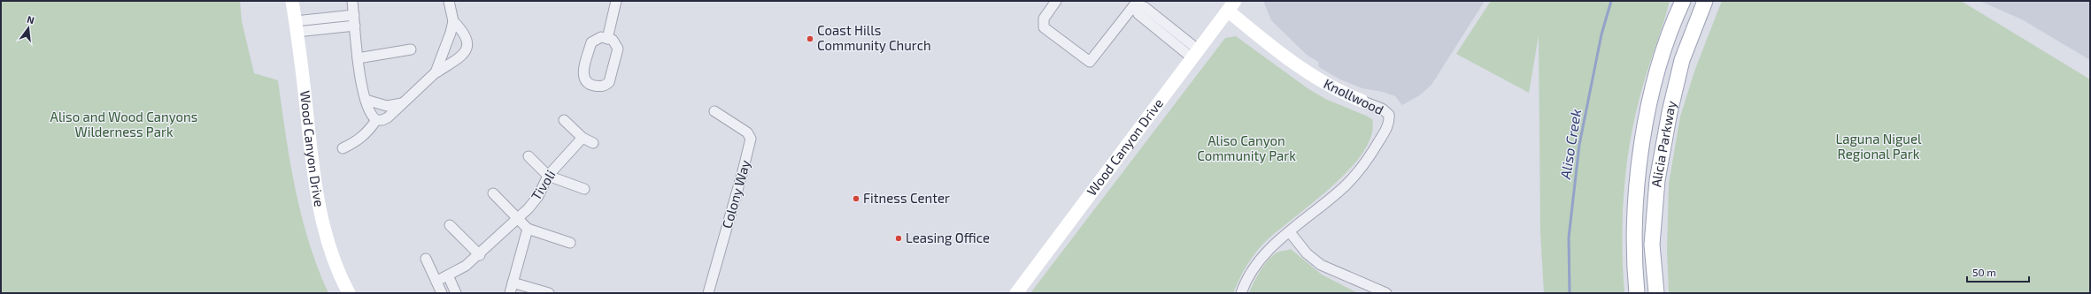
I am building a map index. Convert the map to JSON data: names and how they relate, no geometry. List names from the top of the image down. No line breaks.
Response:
{"streets":{"main road":["Knollwood","Alicia Parkway","Wood Canyon Drive"],"street":["Tivoli","Colony Way"]},"crossings":[["Knollwood","Wood Canyon Drive"]],"water":["Aliso Creek"],"parks":["Aliso and Wood Canyons Wilderness Park","Laguna Niguel Regional Park","Aliso Canyon Community Park"],"places":["Coast Hills Community Church","Fitness Center","Leasing Office"],"scale_bar":"50 m","north":"top"}
